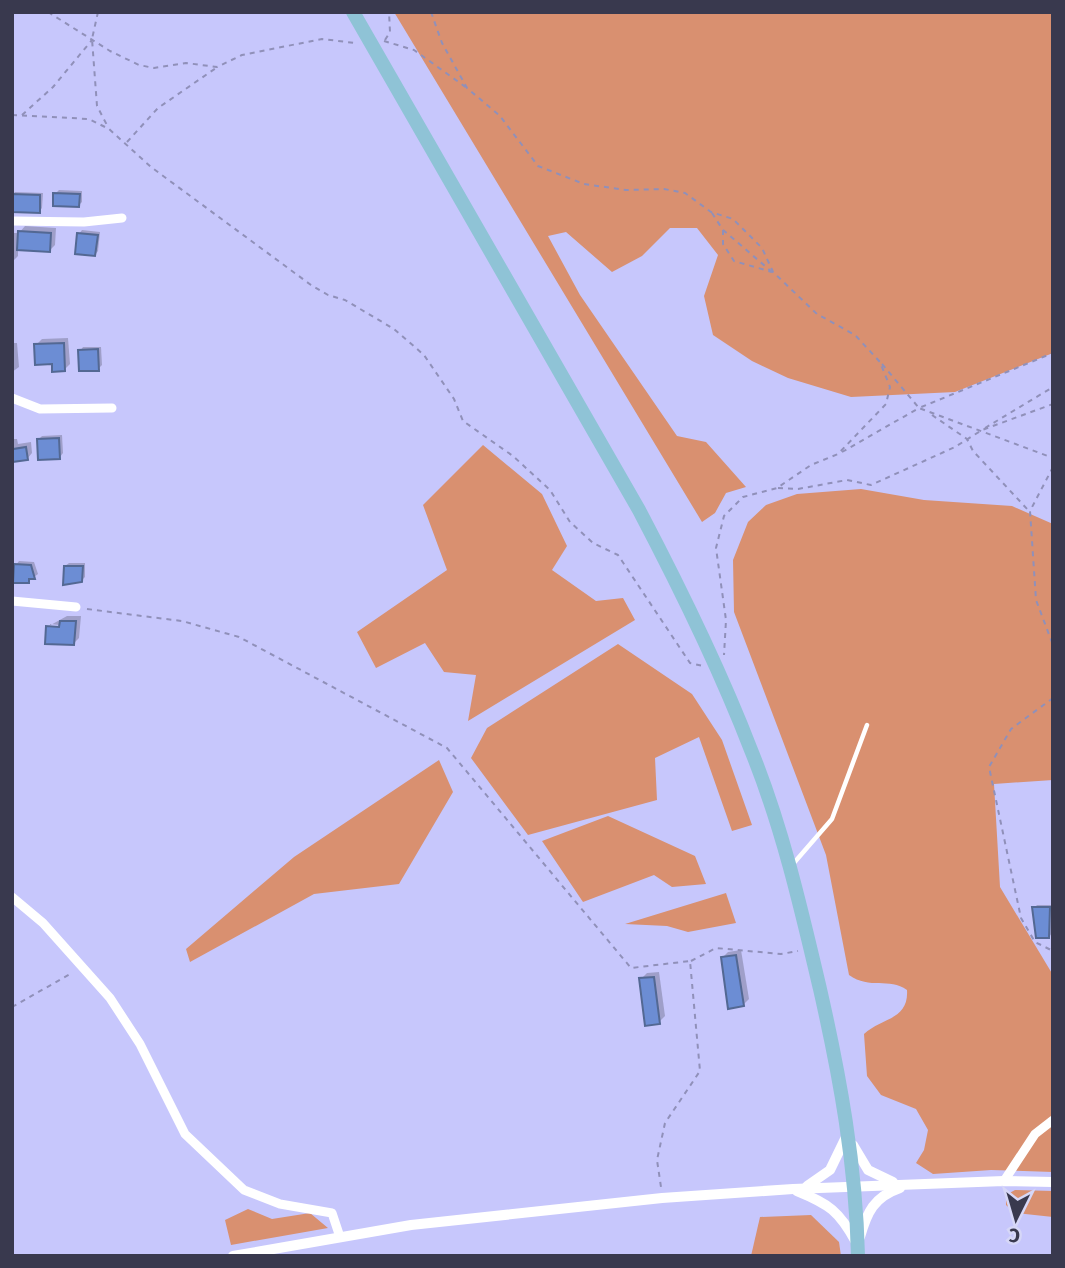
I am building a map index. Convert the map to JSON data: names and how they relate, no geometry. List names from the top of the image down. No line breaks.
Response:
{"north":"bottom"}
